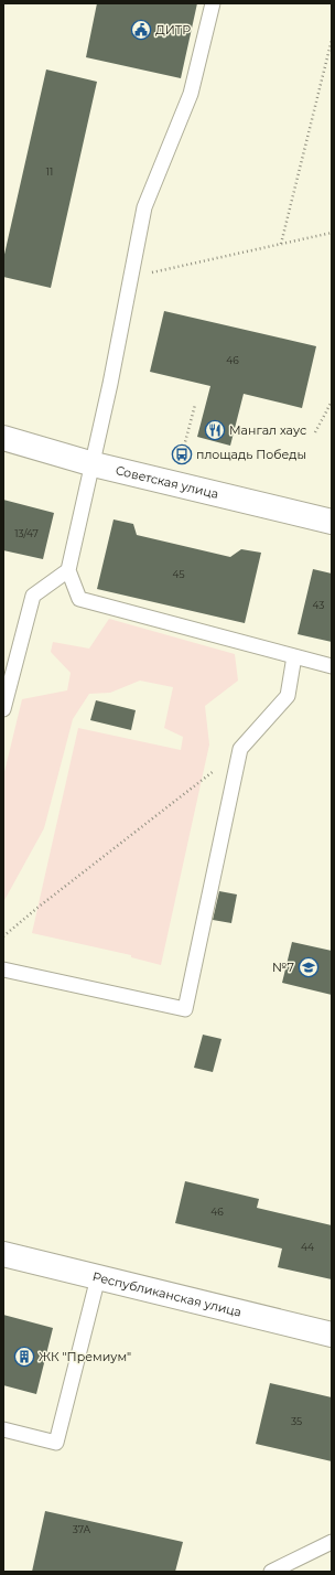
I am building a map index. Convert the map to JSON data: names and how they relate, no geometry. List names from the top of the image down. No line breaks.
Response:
{"streets":{"street":["Советская улица","Республиканская улица"]},"places":{"public building":["ДИТР"],"restaurant":["Мангал хаус"],"bus stop":["площадь Победы"],"school or university":["№7"],"building":["ЖК \"Премиум\""]},"house_numbers":["11","46","13/47","45","43","46","44","35","37А"]}
